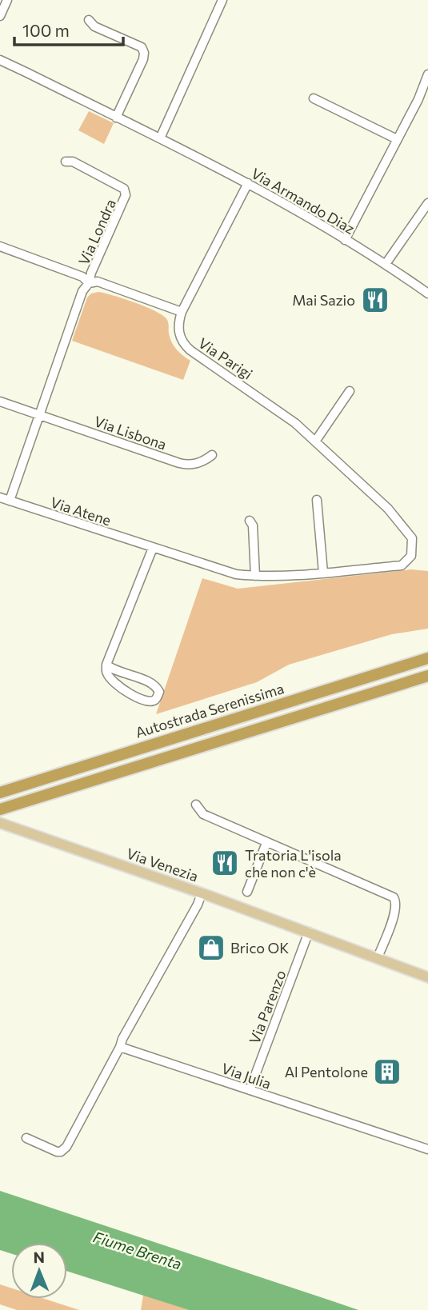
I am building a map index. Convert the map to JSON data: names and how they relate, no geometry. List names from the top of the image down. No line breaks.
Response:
{"streets":{"highway":["Autostrada Serenissima"],"main road":["Via Venezia"],"street":["Via Armando Diaz","Via Londra","Via Parigi","Via Lisbona","Via Atene","Via Parenzo","Via Julia"]},"crossings":[["Via Armando Diaz","Via Parigi"],["Via Londra","Via Parigi"],["Via Parigi","Via Atene"],["Via Venezia","Via Parenzo"],["Via Parenzo","Via Julia"]],"water":["Fiume Brenta"],"places":{"restaurant":["Mai Sazio","Tratoria L'isola che non c'è"],"shop":["Brico OK"],"building":["Al Pentolone"]},"scale_bar":"100 m","north":"top"}
